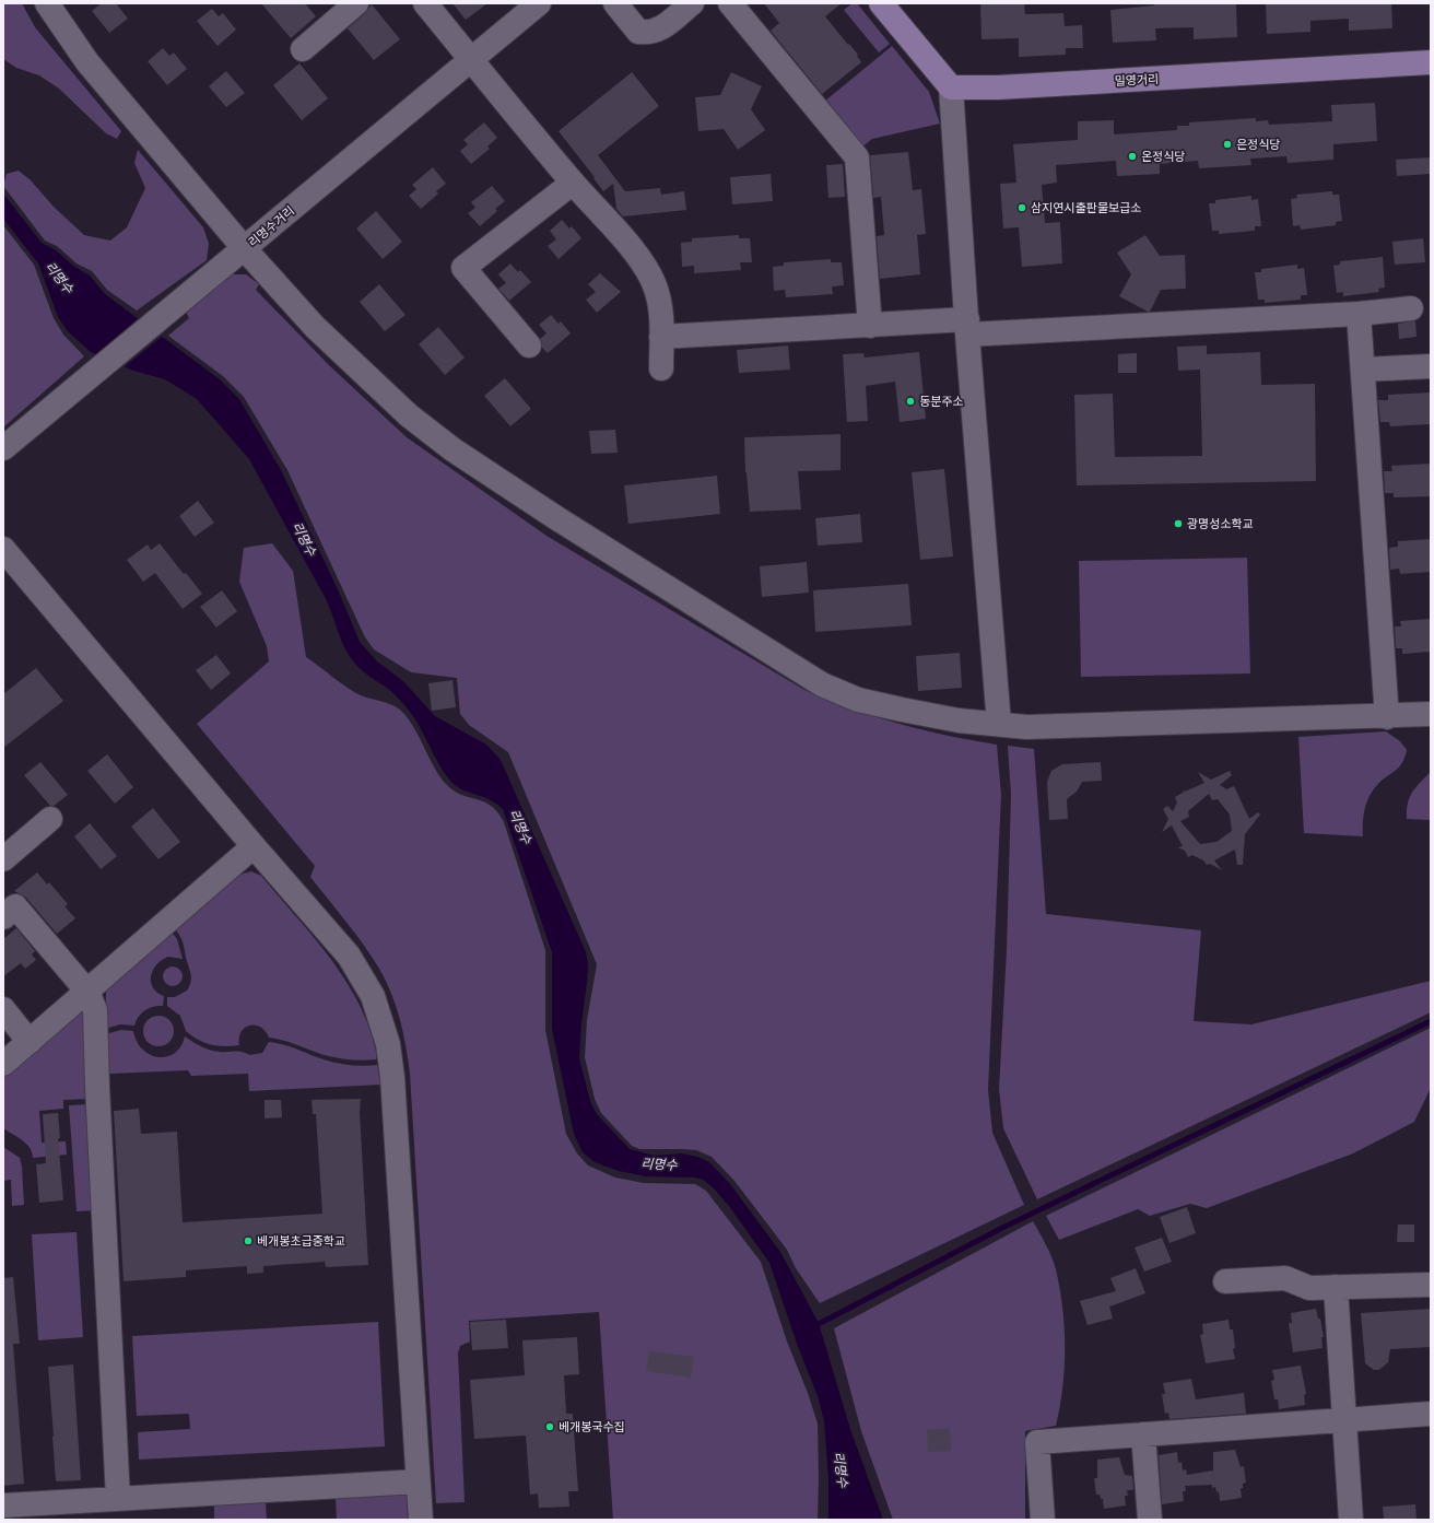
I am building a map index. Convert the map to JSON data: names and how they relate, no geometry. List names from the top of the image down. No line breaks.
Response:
{"streets":{"main road":["밀영거리"],"street":["리명수거리"]},"water":["리명수"],"places":["은정식당","온정식당","삼지연시출판물보급소","동분주소","광명성소학교","베개봉초급중학교","베개봉국수집"]}
